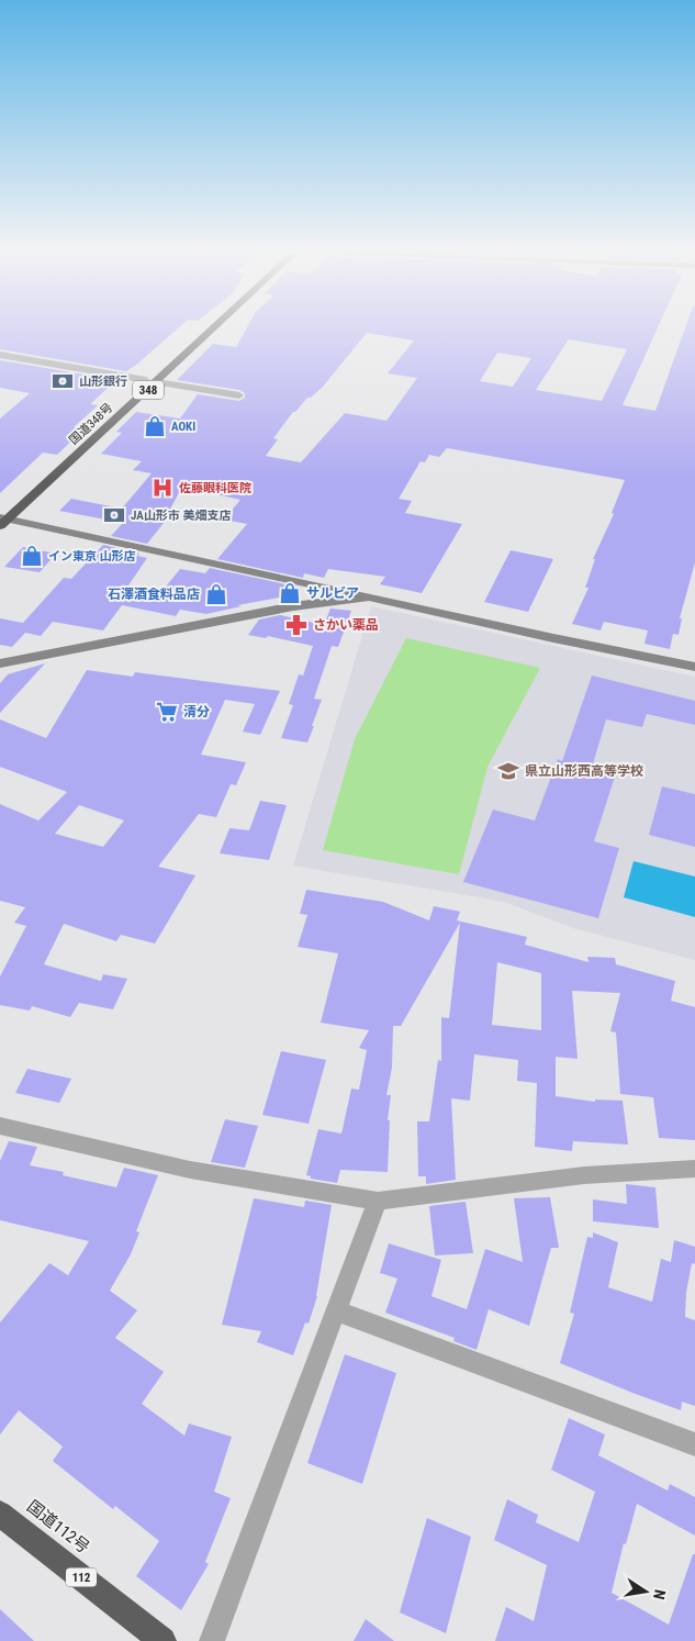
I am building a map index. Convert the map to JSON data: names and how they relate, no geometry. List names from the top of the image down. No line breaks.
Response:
{"streets":{"highway":["348","国道348号","国道112号","112"]},"places":{"bank":["山形銀行","JA山形市 美畑支店"],"shop":["AOKI","イン東京 山形店","サルビア","石澤酒食料品店"],"hospital":["佐藤眼科医院"],"pharmacy":["さかい薬品"],"supermarket":["清分"],"school or university":["県立山形西高等学校"]},"north":"right"}
